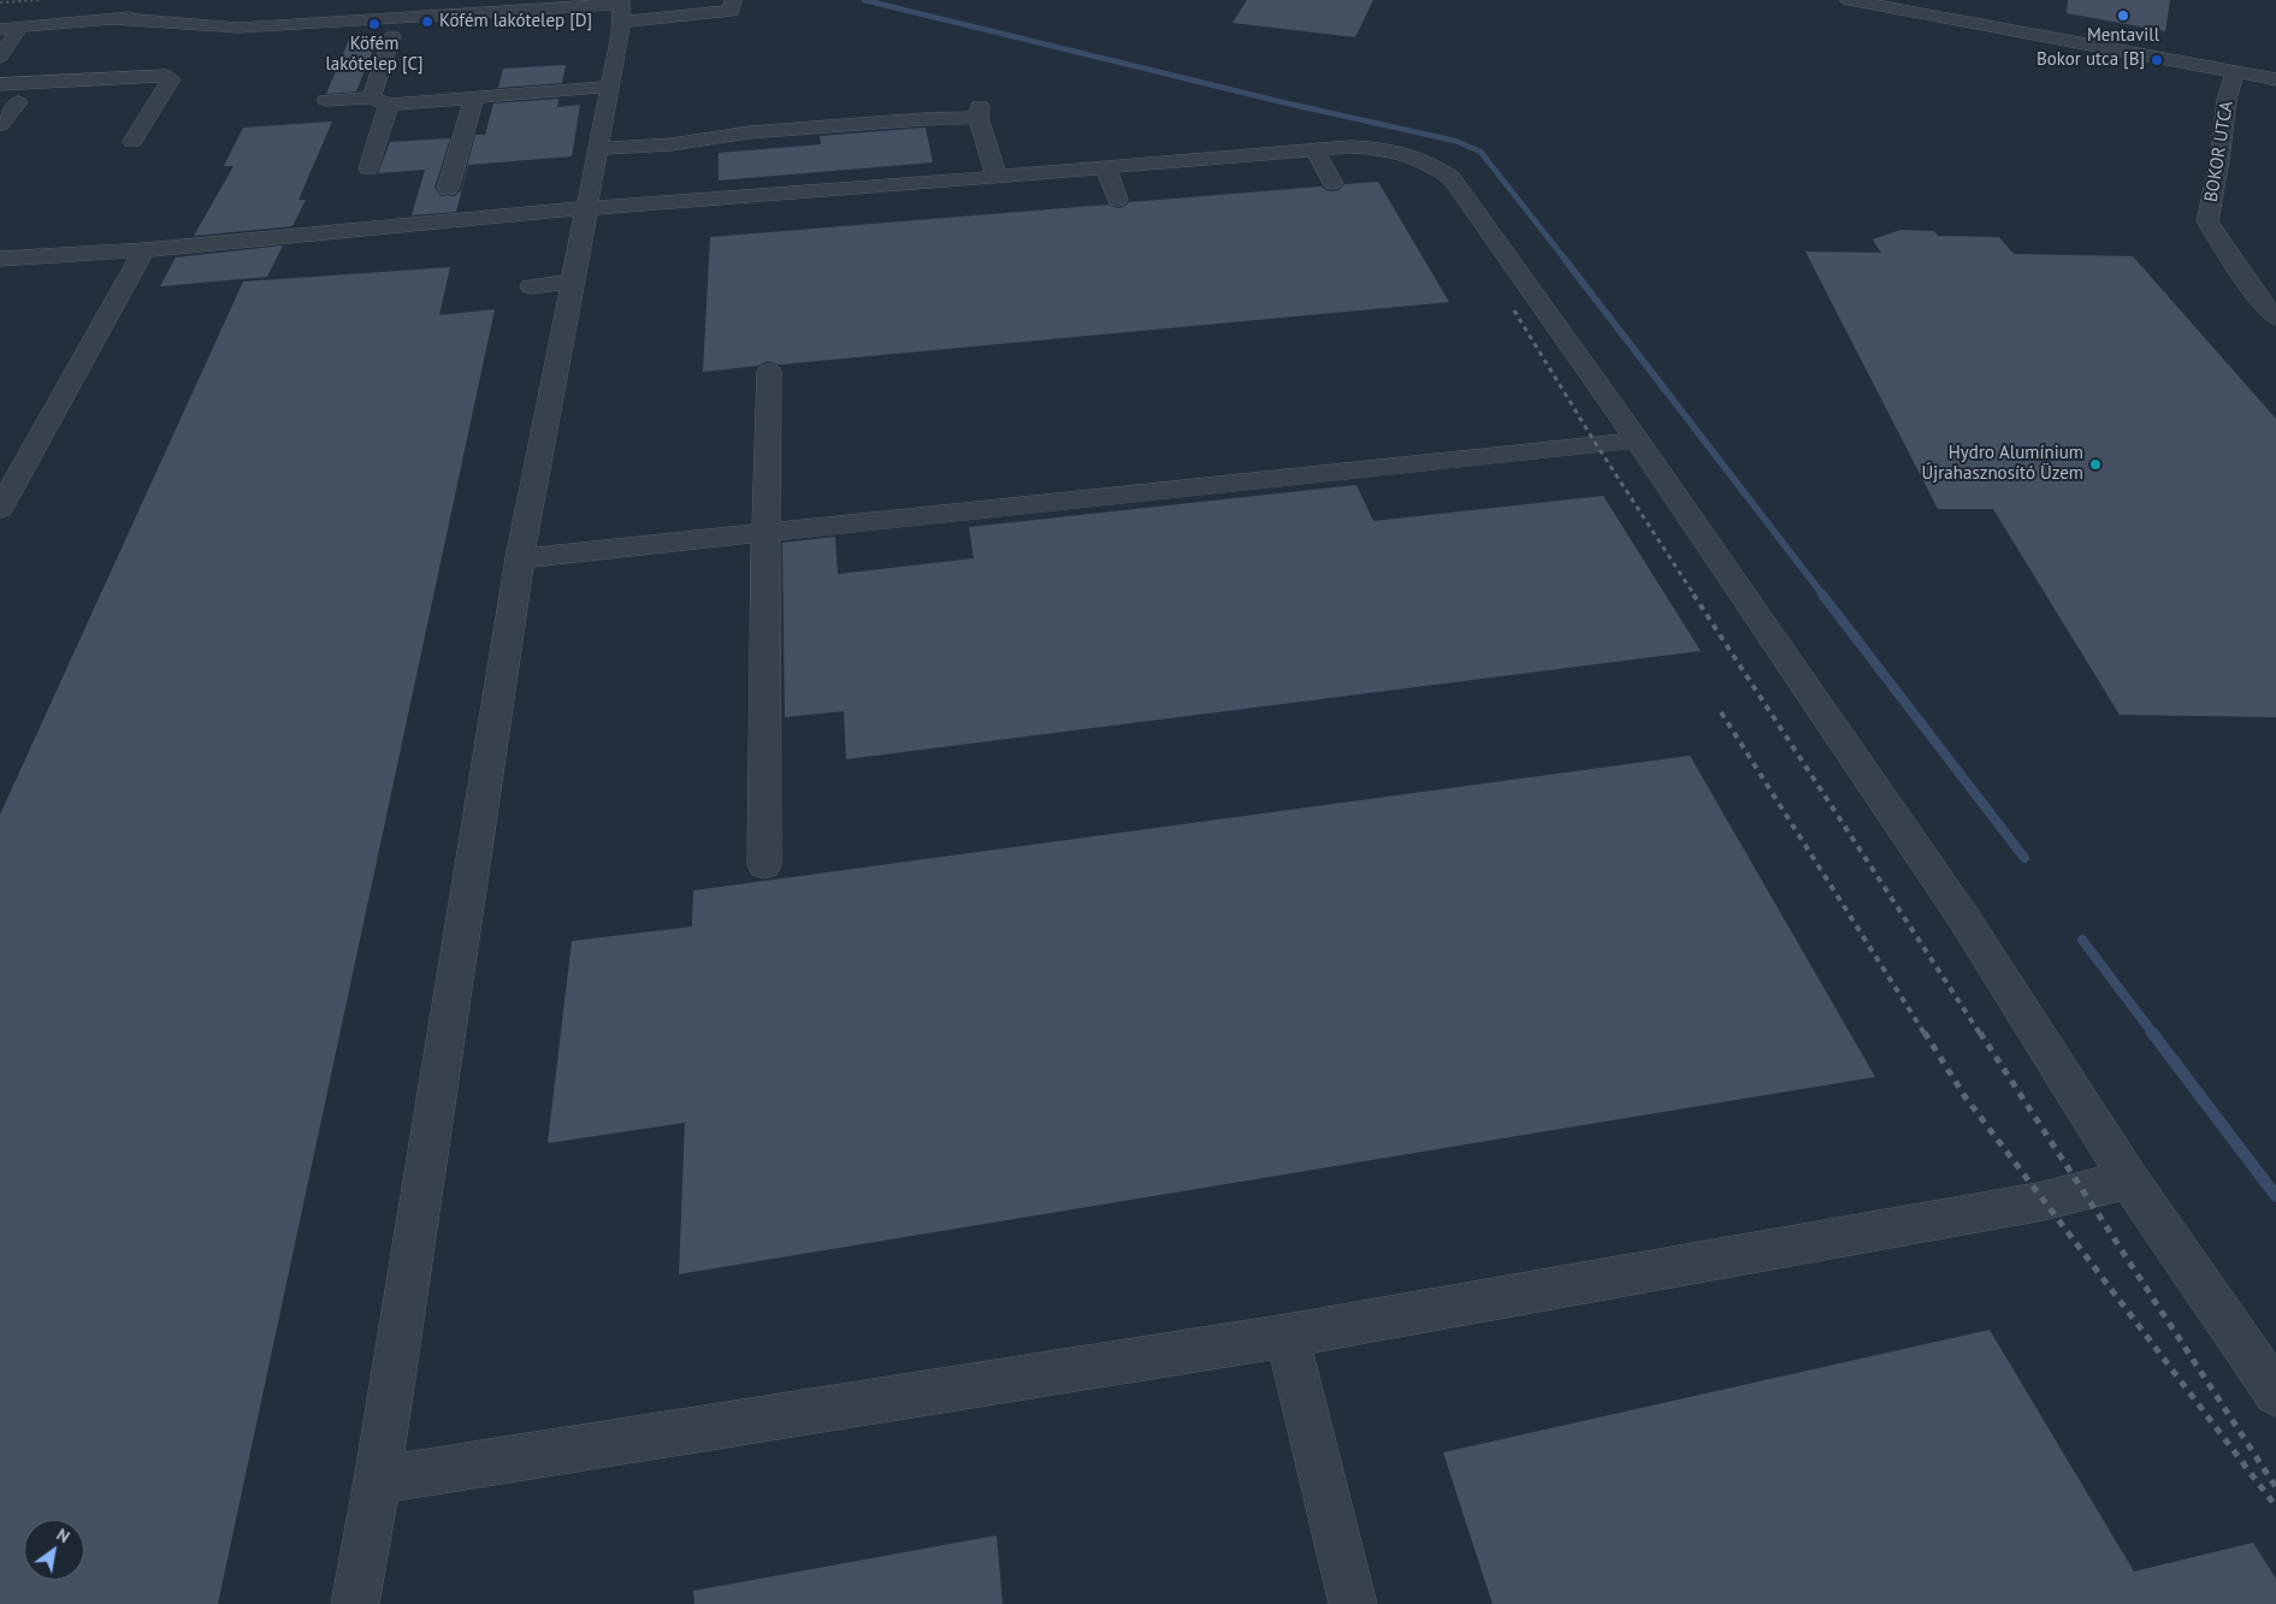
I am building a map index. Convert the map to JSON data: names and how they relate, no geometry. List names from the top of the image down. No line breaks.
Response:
{"streets":{"street":["BOKOR UTCA"]},"places":["Mentavill","Köfém lakótelep [D]","Köfém lakótelep [C]","Bokor utca [B]","Hydro Alumínium Újrahasznosító Üzem"],"north":"top right"}
